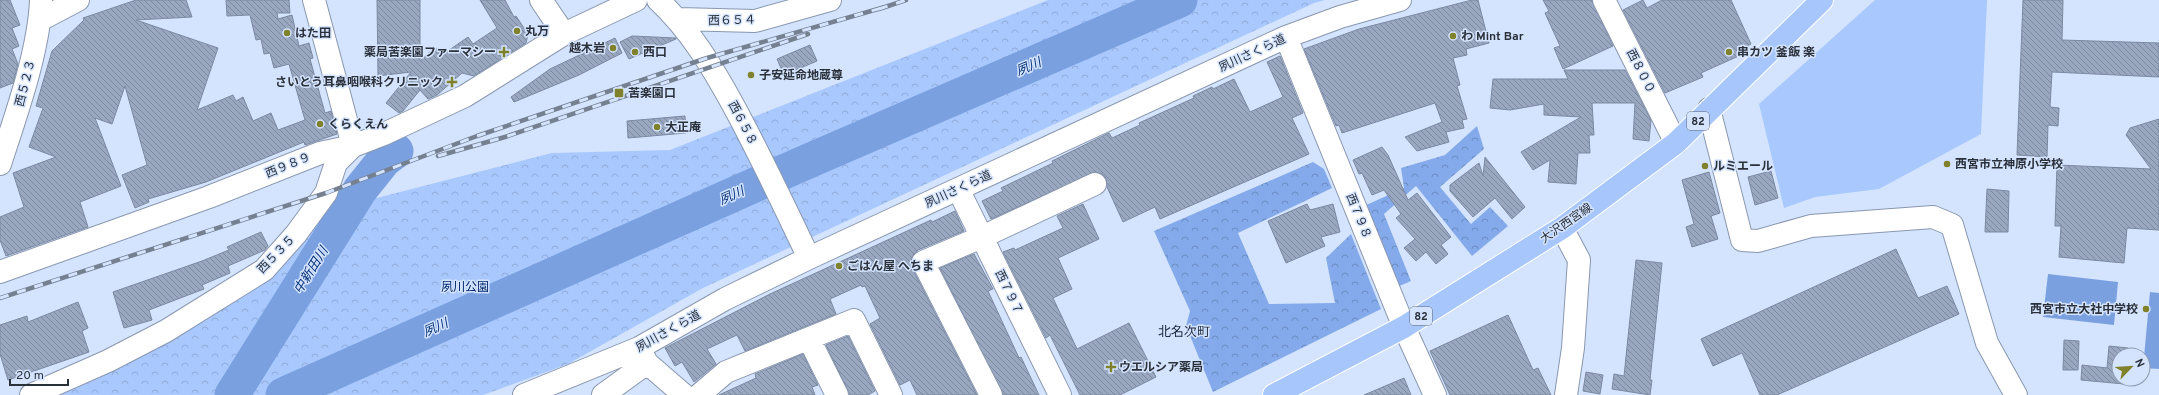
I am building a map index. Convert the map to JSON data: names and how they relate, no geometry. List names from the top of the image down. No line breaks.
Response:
{"streets":{"main road":["82","大沢西宮線"],"street":["西６５４","夙川さくら道","西８００","西５２３","西６５８","西９８９","西７９８","西５３５","西７９７"]},"crossings":[["西６５４","西６５８"],["夙川さくら道","西６５８"],["夙川さくら道","西７９８"],["夙川さくら道","西７９７"],["西８００","大沢西宮線"],["西９８９","西５３５"],["西７９８","大沢西宮線"]],"districts":["北名次町"],"water":["夙川","中新田川"],"parks":["夙川公園"],"places":{"other":["丸万","はた田","わ Mint Bar","越木岩","西口","串カツ 釜飯 楽","子安延命地蔵尊","くらくえん","大正庵","西宮市立神原小学校","ルミエール","ごはん屋 へちま","西宮市立大社中学校"],"health":["薬局苦楽園ファーマシー","さいとう耳鼻咽喉科クリニック","ウエルシア薬局"],"transit":["苦楽園口"]},"scale_bar":"20 m","north":"top right"}
